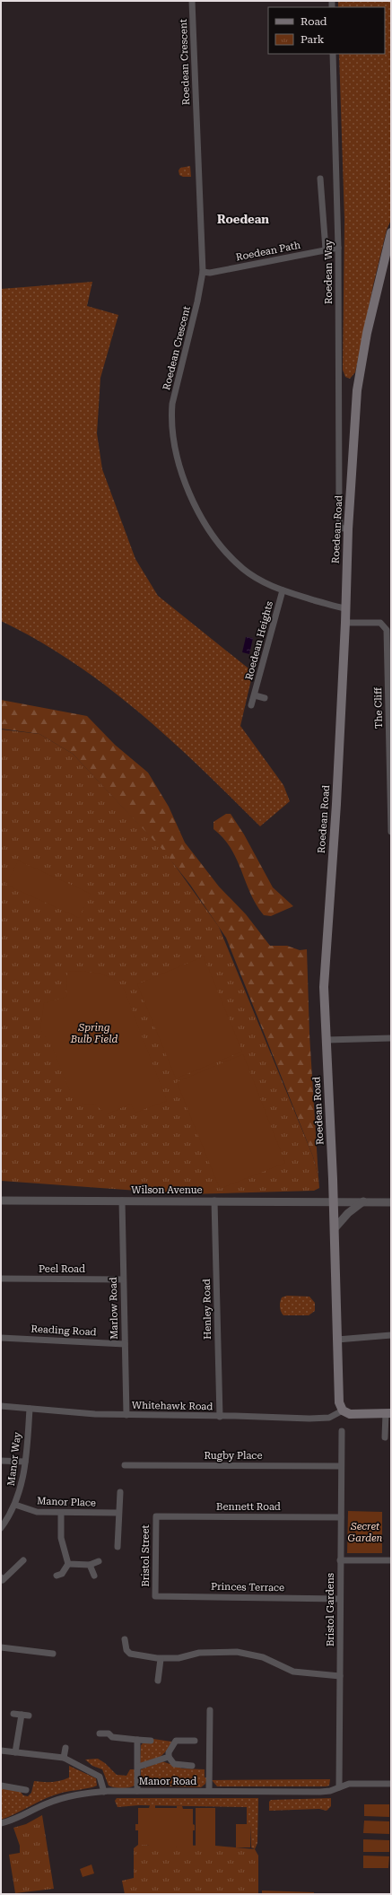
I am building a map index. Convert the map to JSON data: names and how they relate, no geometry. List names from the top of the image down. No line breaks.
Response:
{"streets":{"main road":["Roedean Road"],"street":["Roedean Crescent","Roedean Path","Roedean Way","Roedean Heights","The Cliff","Wilson Avenue","Peel Road","Marlow Road","Henley Road","Reading Road","Whitehawk Road","Rugby Place","Manor Way","Manor Place","Bennett Road","Bristol Street","Princes Terrace","Bristol Gardens","Manor Road"]},"crossings":[["Roedean Crescent","Roedean Path"],["Roedean Crescent","Roedean Road"],["Roedean Crescent","Roedean Heights"],["Roedean Path","Roedean Way"],["Roedean Way","Roedean Road"],["Roedean Road","The Cliff"],["Roedean Road","Wilson Avenue"],["Roedean Road","Whitehawk Road"],["Wilson Avenue","Marlow Road"],["Wilson Avenue","Henley Road"],["Peel Road","Marlow Road"],["Marlow Road","Reading Road"],["Marlow Road","Whitehawk Road"],["Henley Road","Whitehawk Road"],["Whitehawk Road","Manor Way"],["Rugby Place","Bristol Gardens"],["Manor Way","Manor Place"],["Bennett Road","Bristol Street"],["Bennett Road","Bristol Gardens"],["Bristol Street","Princes Terrace"],["Princes Terrace","Bristol Gardens"],["Bristol Gardens","Manor Road"]],"districts":["Roedean"],"parks":["Spring Bulb Field","Secret Garden"],"legend":["Road","Park"]}
